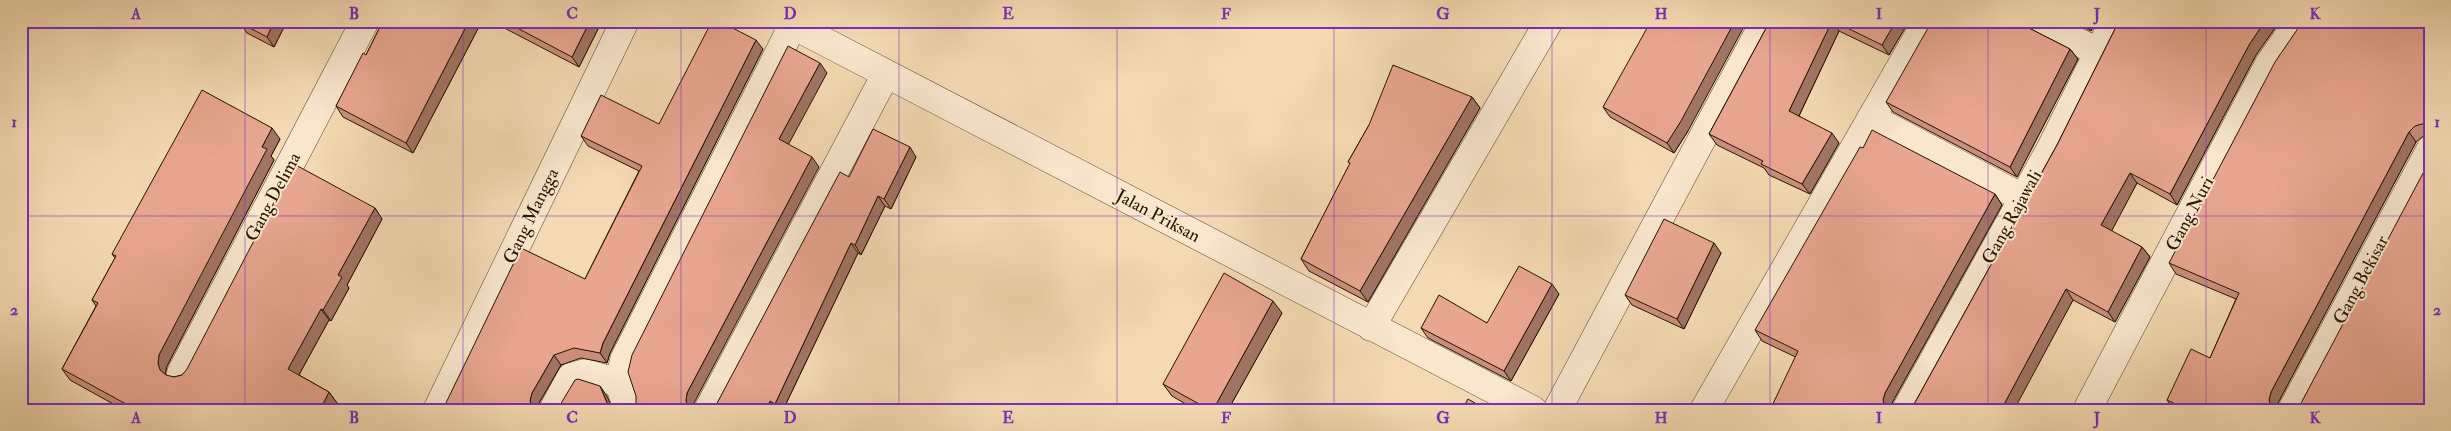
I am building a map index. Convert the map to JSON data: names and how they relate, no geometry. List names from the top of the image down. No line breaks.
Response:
{"streets":{"street":["Gang Delima","Gang Nuri","Gang Mangga","Jalan Priksan","Gang Rajawali","Gang Bekisar"]},"grid":{"columns":["A","B","C","D","E","F","G","H","I","J","K"],"rows":["1","2"]}}
